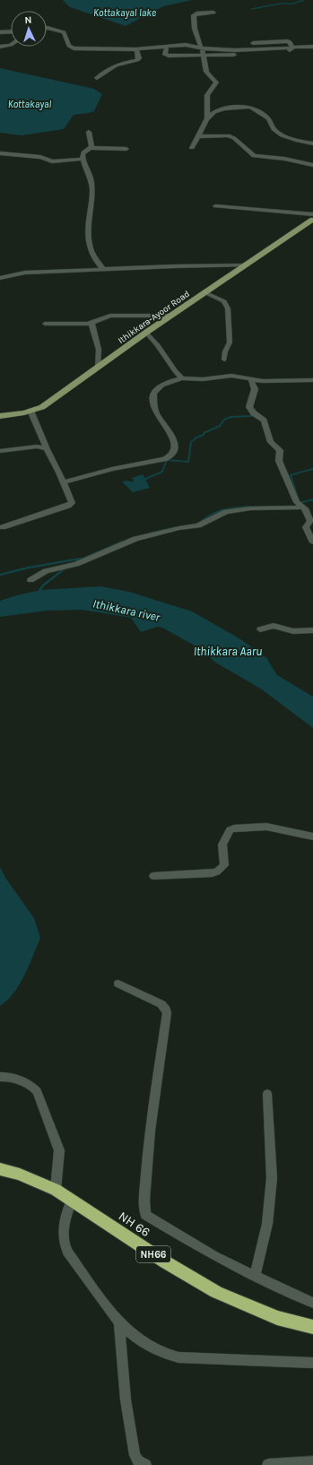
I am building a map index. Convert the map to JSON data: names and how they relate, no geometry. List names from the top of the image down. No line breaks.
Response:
{"streets":{"highway":["NH 66","NH66"],"main road":["Ithikkara-Ayoor Road"]},"water":["Kottakayal lake","Kottakayal","Ithikkara river","Ithikkara Aaru"],"north":"top"}
